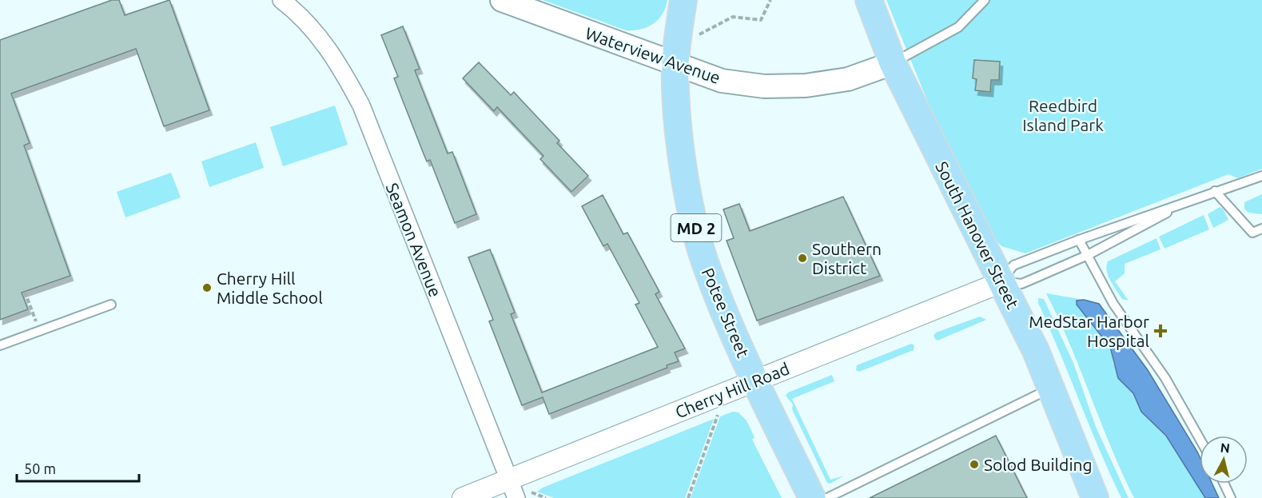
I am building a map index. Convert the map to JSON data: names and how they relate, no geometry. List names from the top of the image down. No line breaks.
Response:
{"streets":{"main road":["Waterview Avenue","MD 2","South Hanover Street","Potee Street"],"street":["Seamon Avenue","Cherry Hill Road"]},"crossings":[["Waterview Avenue","South Hanover Street"],["Waterview Avenue","Potee Street"],["South Hanover Street","Cherry Hill Road"],["Seamon Avenue","Cherry Hill Road"],["Potee Street","Cherry Hill Road"]],"parks":["Reedbird Island Park"],"places":{"other":["Southern District","Cherry Hill Middle School","Solod Building"],"health":["MedStar Harbor Hospital"]},"scale_bar":"50 m","north":"top"}
